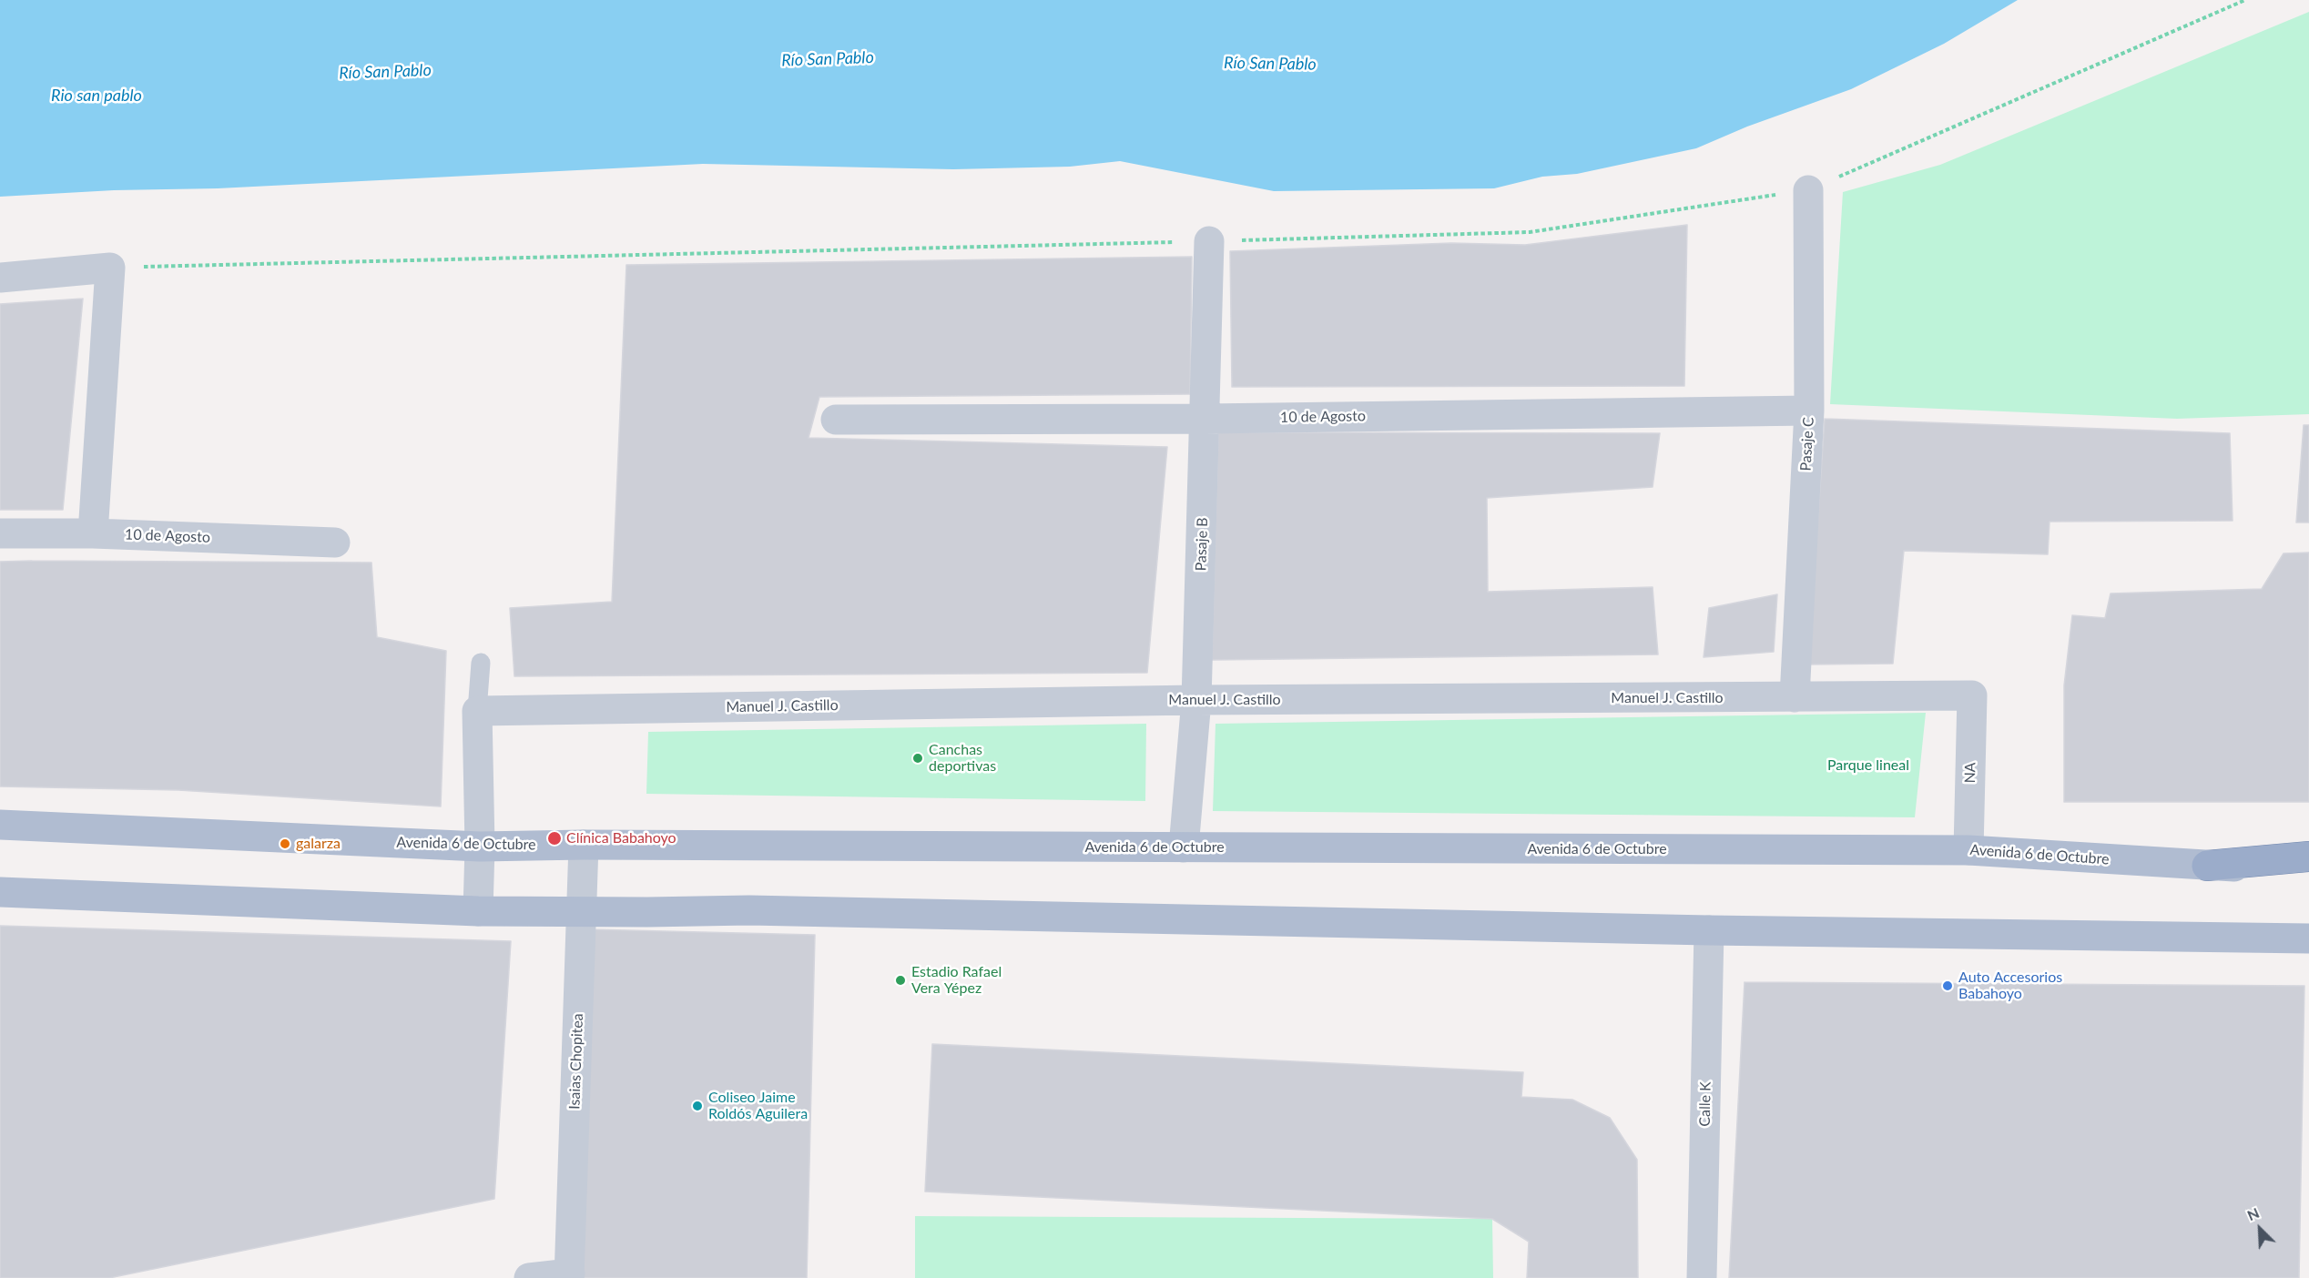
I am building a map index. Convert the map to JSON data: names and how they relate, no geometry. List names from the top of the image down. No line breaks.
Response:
{"streets":{"main road":["Avenida 6 de Octubre"],"street":["10 de Agosto","Pasaje C","Pasaje B","Manuel J. Castillo","NA","Isaias Chopitea","Calle K"]},"crossings":[["10 de Agosto","Pasaje C"],["10 de Agosto","Pasaje B"],["Pasaje C","Manuel J. Castillo"],["Pasaje B","Manuel J. Castillo"],["Pasaje B","Avenida 6 de Octubre"],["Manuel J. Castillo","NA"],["NA","Avenida 6 de Octubre"],["Avenida 6 de Octubre","Isaias Chopitea"]],"water":["Río San Pablo","Rio san pablo"],"parks":["Parque lineal"],"places":["Canchas deportivas","Clínica Babahoyo","galarza","Estadio Rafael Vera Yépez","Auto Accesorios Babahoyo","Coliseo Jaime Roldós Aguilera"],"north":"top left"}
